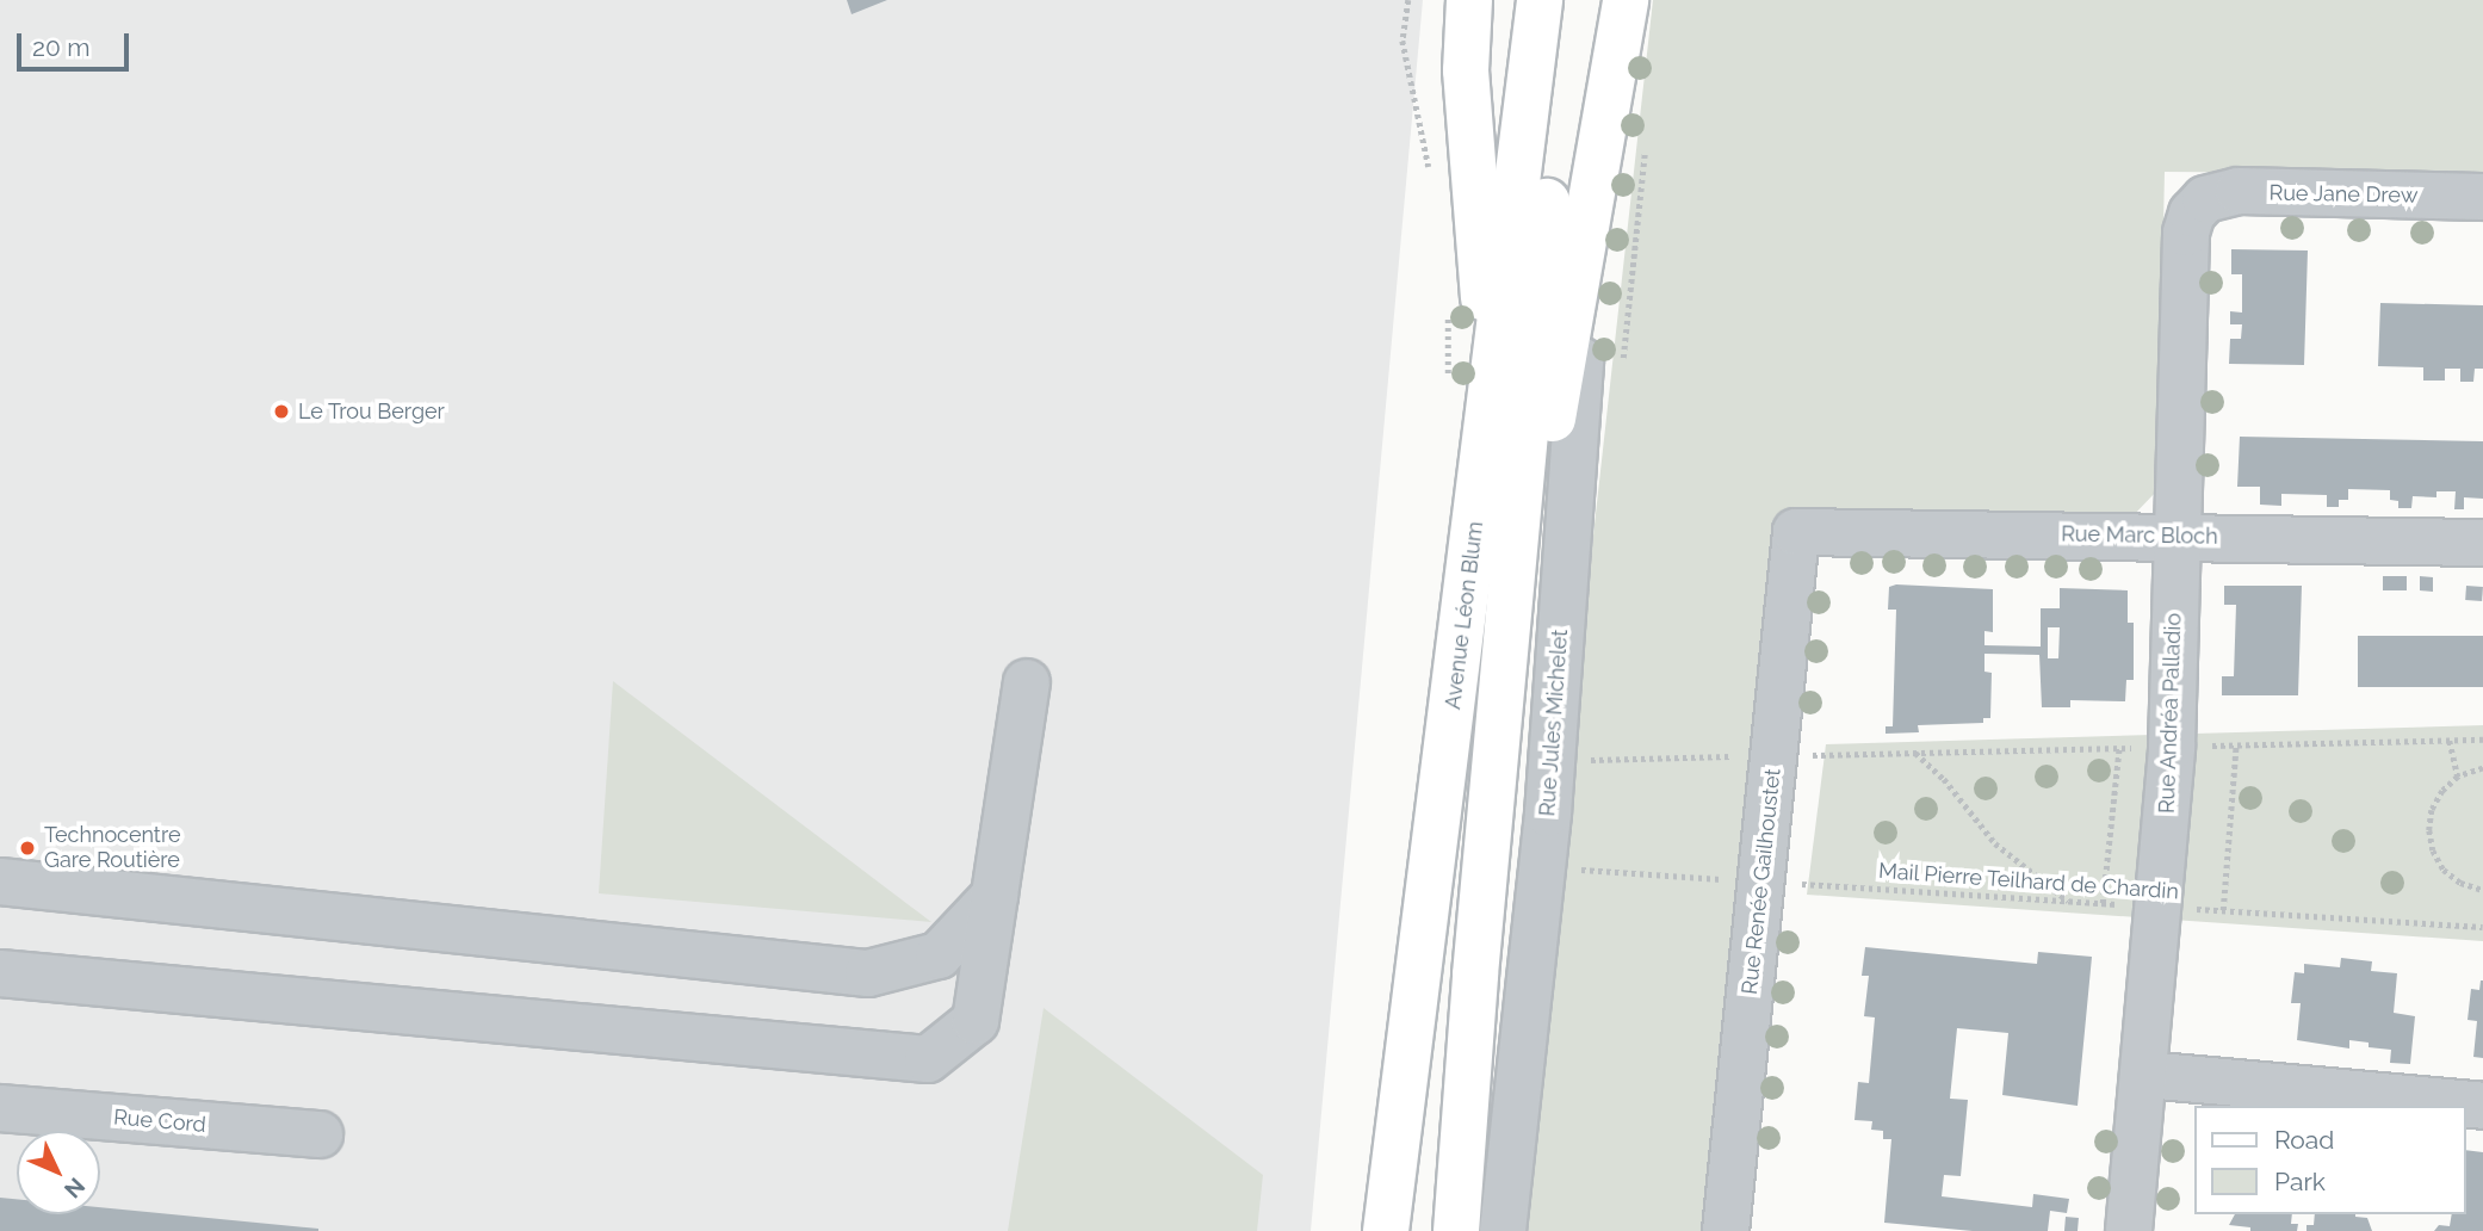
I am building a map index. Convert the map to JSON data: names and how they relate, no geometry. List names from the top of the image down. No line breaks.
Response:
{"streets":{"main road":["Avenue Léon Blum"],"street":["Rue Jane Drew","Rue Marc Bloch","Rue Andréa Palladio","Rue Jules Michelet","Rue Renée Gailhoustet","Rue Cord"],"path":["Mail Pierre Teilhard de Chardin"]},"crossings":[["Rue Jane Drew","Rue Andréa Palladio"],["Rue Marc Bloch","Rue Andréa Palladio"],["Rue Marc Bloch","Rue Renée Gailhoustet"],["Rue Andréa Palladio","Mail Pierre Teilhard de Chardin"],["Rue Renée Gailhoustet","Mail Pierre Teilhard de Chardin"]],"places":["Le Trou Berger","Technocentre Gare Routière"],"legend":["Road","Park"],"scale_bar":"20 m","north":"bottom right"}
